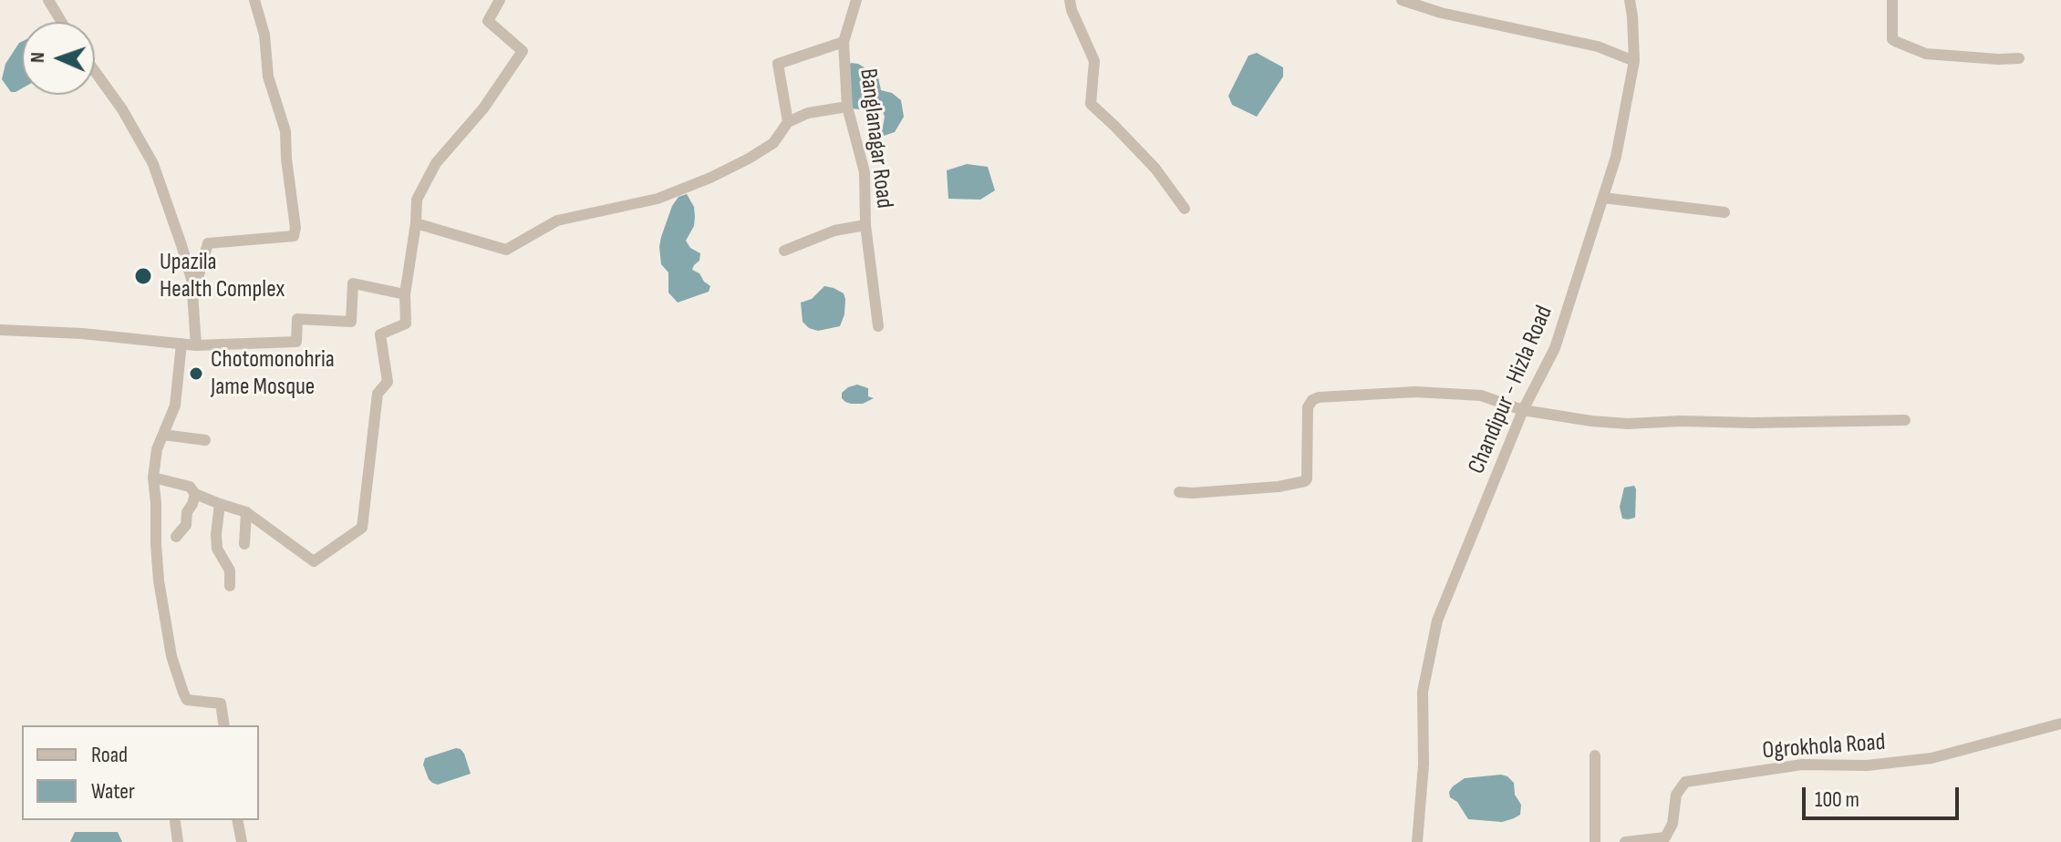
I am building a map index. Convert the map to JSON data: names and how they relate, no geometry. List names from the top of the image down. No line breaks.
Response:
{"streets":{"street":["Banglanagar Road","Chandipur - Hizla Road","Ogrokhola Road"]},"places":["Upazila Health Complex","Chotomonohria Jame Mosque"],"legend":["Road","Water"],"scale_bar":"100 m","north":"left"}
